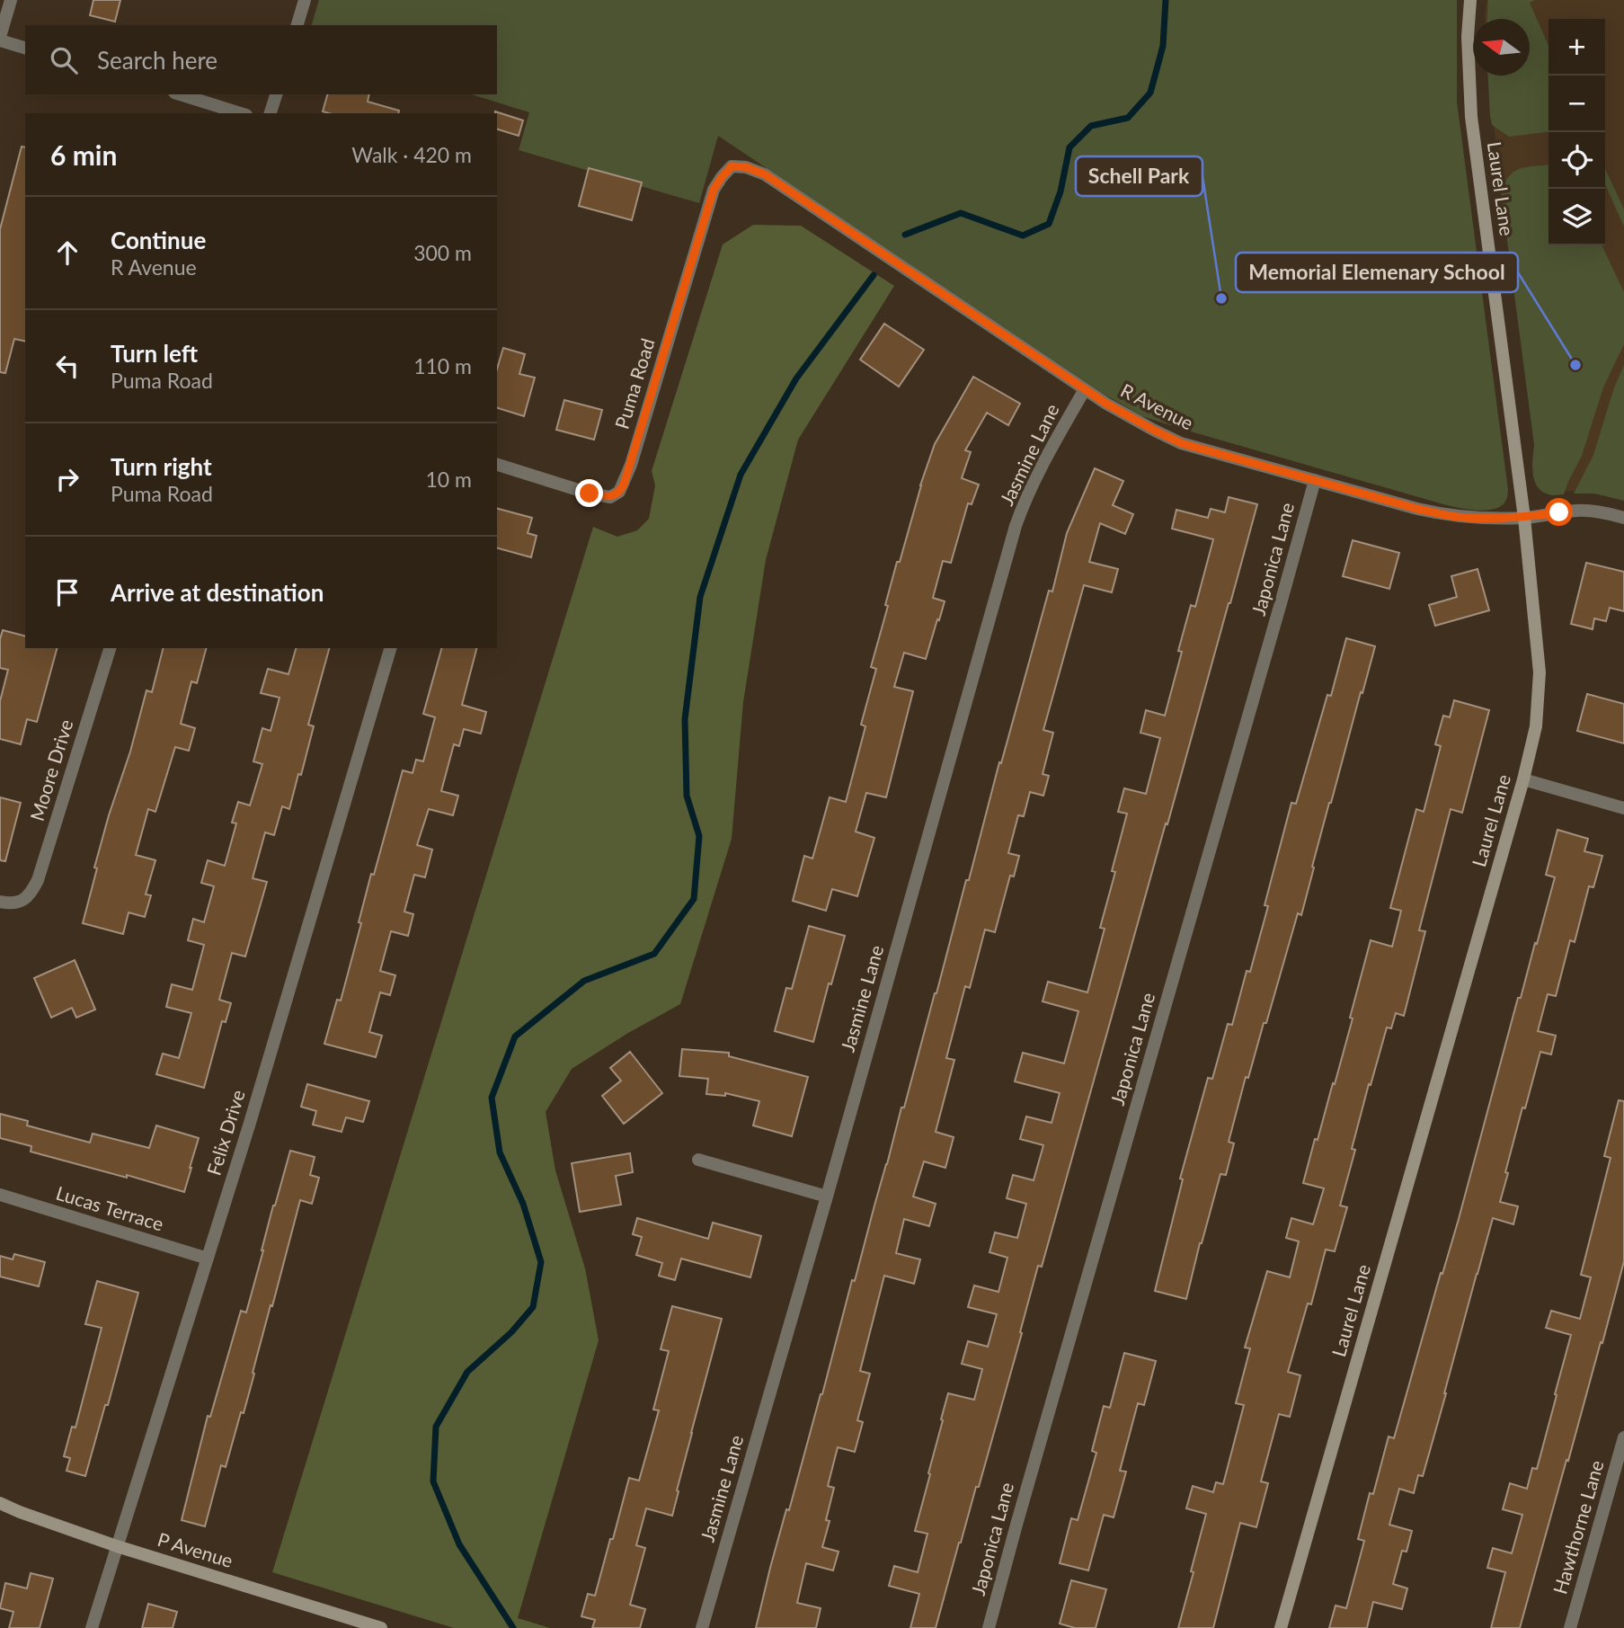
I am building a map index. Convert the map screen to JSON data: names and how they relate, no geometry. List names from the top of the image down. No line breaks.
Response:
{"streets":{"street":["Laurel Lane","Puma Road","R Avenue","Jasmine Lane","Japonica Lane","Moore Drive","Felix Drive","Lucas Terrace","Hawthorne Lane","P Avenue"]},"crossings":[["Laurel Lane","R Avenue"],["Puma Road","R Avenue"],["R Avenue","Jasmine Lane"],["R Avenue","Japonica Lane"],["Felix Drive","Lucas Terrace"],["Felix Drive","P Avenue"]],"places":["Schell Park","Memorial Elemenary School"],"north":"left","page":{"map_buttons":["+","−"],"search":"Search here","heading":["6 min","Walk · 420 m"],"list":[["Continue","R Avenue","300 m"],["Turn left","Puma Road","110 m"],["Turn right","Puma Road","10 m"],"Arrive at destination"]}}
